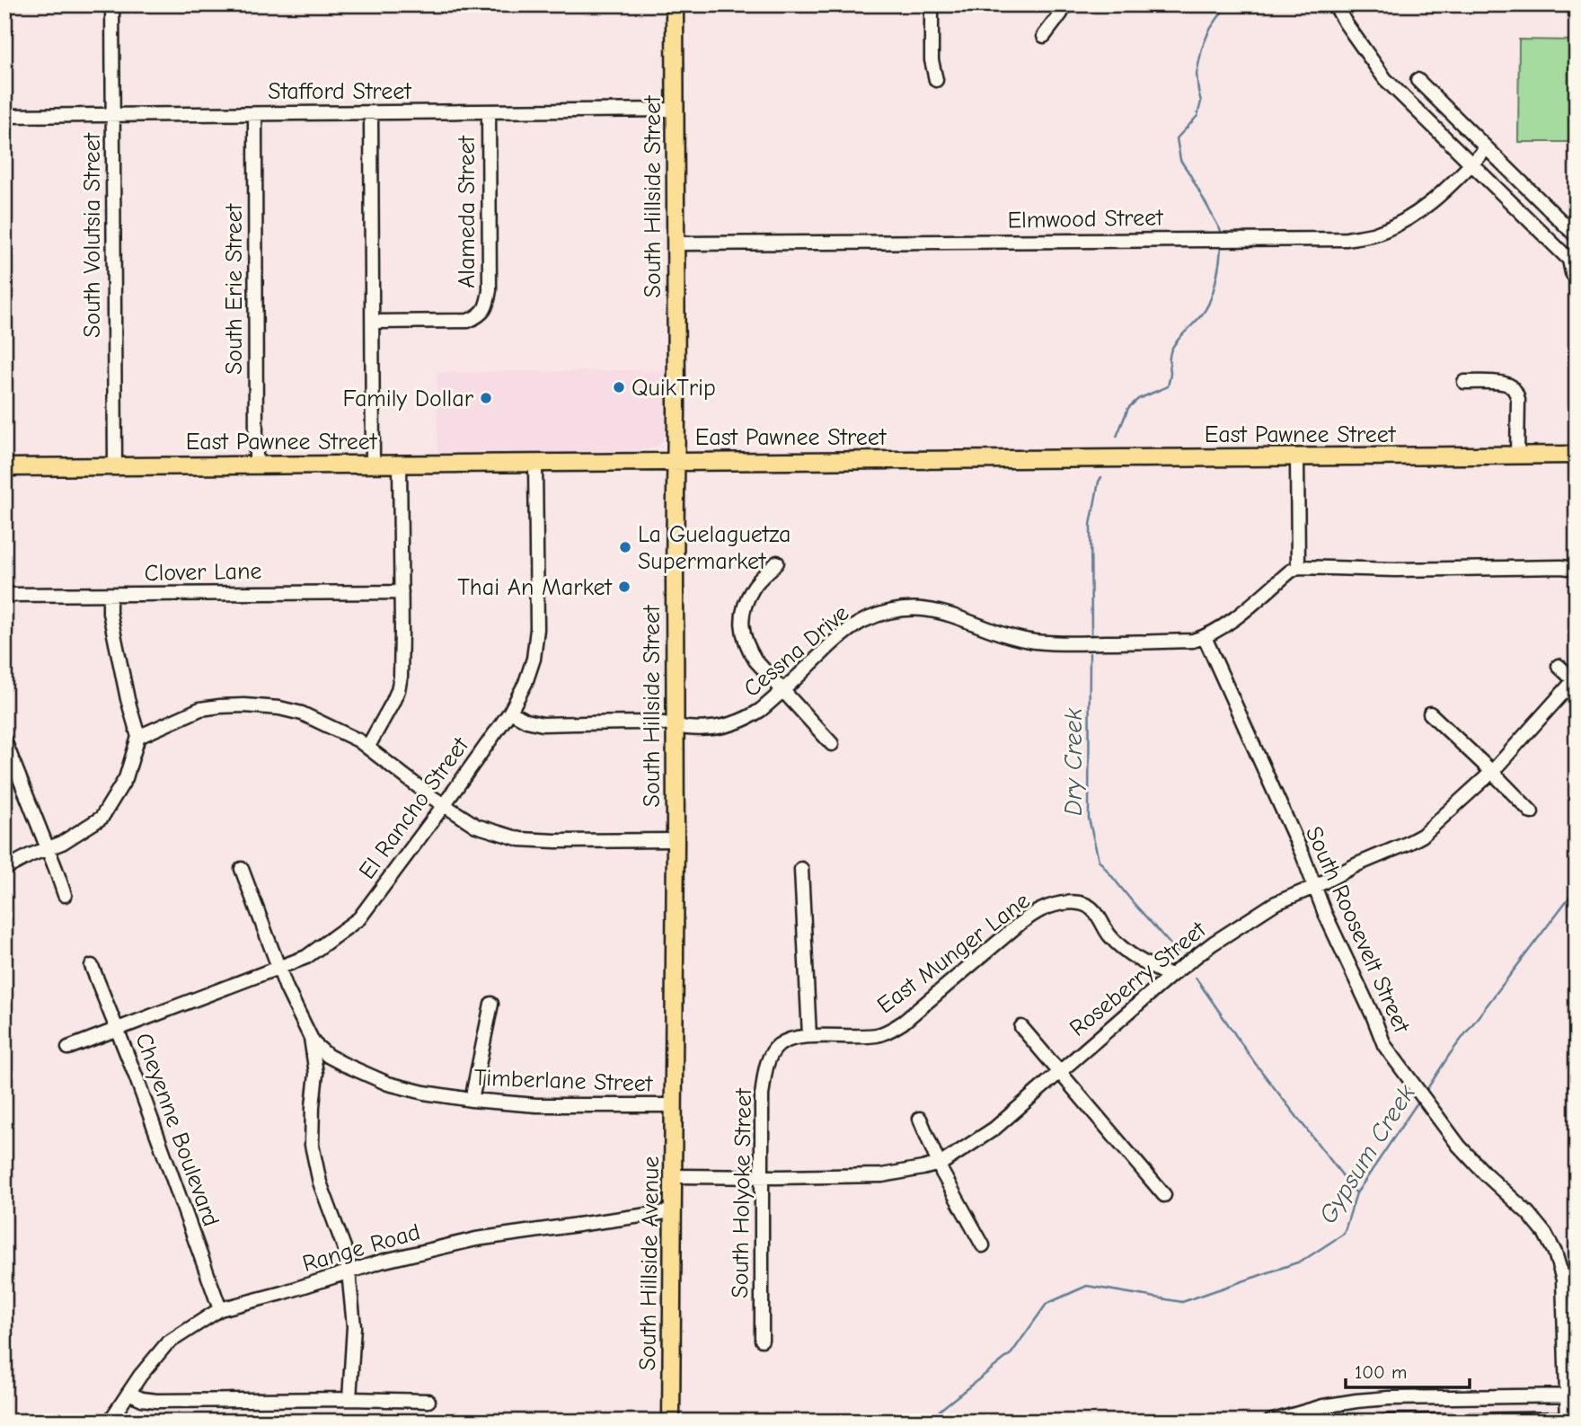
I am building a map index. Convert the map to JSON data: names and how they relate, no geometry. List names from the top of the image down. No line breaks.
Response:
{"streets":{"main road":["South Hillside Street","East Pawnee Street","South Hillside Avenue"],"street":["Stafford Street","Alameda Street","Elmwood Street","South Volutsia Street","South Erie Street","Clover Lane","Cessna Drive","El Rancho Street","South Roosevelt Street","East Munger Lane","Roseberry Street","Timberlane Street","Cheyenne Boulevard","South Holyoke Street","Range Road"]},"crossings":[["Stafford Street","South Hillside Street"],["Stafford Street","Alameda Street"],["Stafford Street","South Volutsia Street"],["Stafford Street","South Erie Street"],["South Hillside Street","Elmwood Street"],["South Hillside Street","East Pawnee Street"],["South Hillside Street","Cessna Drive"],["South Hillside Street","Timberlane Street"],["South Hillside Street","South Hillside Avenue"],["South Volutsia Street","East Pawnee Street"],["South Erie Street","East Pawnee Street"],["East Pawnee Street","El Rancho Street"],["Cessna Drive","El Rancho Street"],["Cessna Drive","South Roosevelt Street"],["El Rancho Street","Timberlane Street"],["El Rancho Street","Cheyenne Boulevard"],["South Roosevelt Street","Roseberry Street"],["East Munger Lane","Roseberry Street"],["East Munger Lane","South Holyoke Street"],["Roseberry Street","South Holyoke Street"],["Roseberry Street","South Hillside Avenue"],["Timberlane Street","South Hillside Avenue"],["Cheyenne Boulevard","Range Road"],["Range Road","South Hillside Avenue"]],"water":["Dry Creek","Gypsum Creek"],"places":["QuikTrip","Family Dollar","La Guelaguetza Supermarket","Thai An Market"],"scale_bar":"100 m"}
